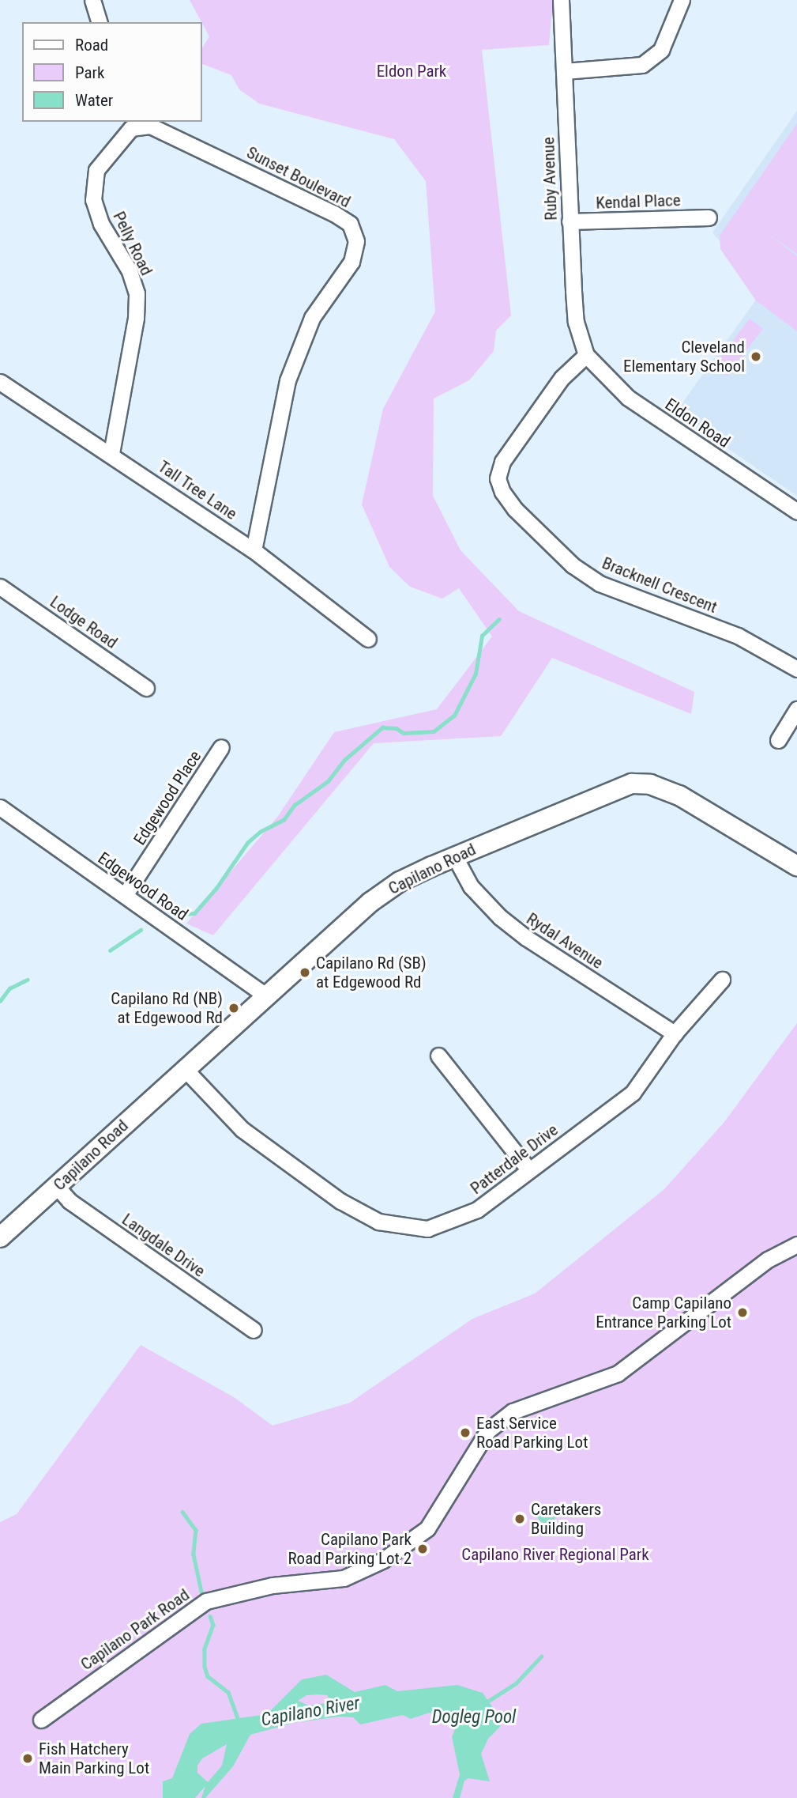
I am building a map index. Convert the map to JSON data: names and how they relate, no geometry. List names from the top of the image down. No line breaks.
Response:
{"streets":{"main road":["Capilano Road"],"street":["Sunset Boulevard","Ruby Avenue","Kendal Place","Pelly Road","Eldon Road","Tall Tree Lane","Bracknell Crescent","Lodge Road","Edgewood Place","Edgewood Road","Rydal Avenue","Patterdale Drive","Langdale Drive","Capilano Park Road"]},"crossings":[["Sunset Boulevard","Pelly Road"],["Sunset Boulevard","Tall Tree Lane"],["Ruby Avenue","Kendal Place"],["Ruby Avenue","Eldon Road"],["Ruby Avenue","Bracknell Crescent"],["Pelly Road","Tall Tree Lane"],["Eldon Road","Bracknell Crescent"],["Edgewood Place","Edgewood Road"],["Capilano Road","Edgewood Road"],["Capilano Road","Rydal Avenue"],["Capilano Road","Patterdale Drive"],["Capilano Road","Langdale Drive"],["Rydal Avenue","Patterdale Drive"]],"water":["Capilano River","Dogleg Pool"],"parks":["Eldon Park","Capilano River Regional Park"],"places":["Cleveland Elementary School","Capilano Rd (SB) at Edgewood Rd","Capilano Rd (NB) at Edgewood Rd","Camp Capilano Entrance Parking Lot","East Service Road Parking Lot","Caretakers Building","Capilano Park Road Parking Lot 2","Fish Hatchery Main Parking Lot"],"legend":["Road","Park","Water"]}
